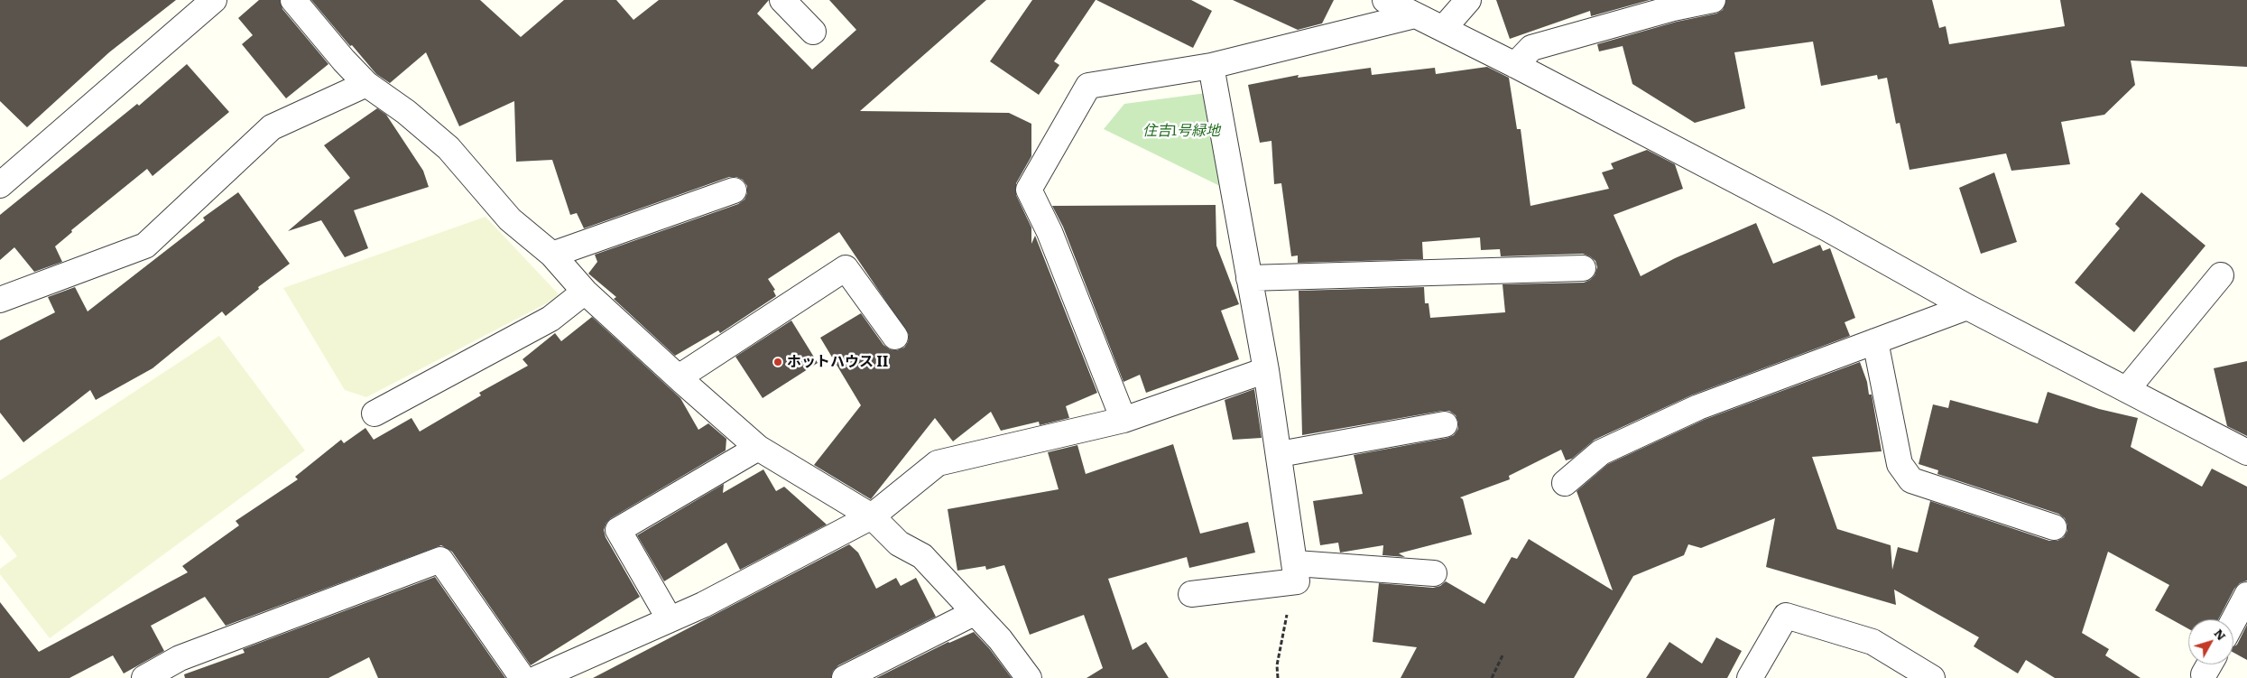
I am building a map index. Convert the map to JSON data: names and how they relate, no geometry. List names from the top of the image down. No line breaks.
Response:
{"parks":["住吉1号緑地"],"places":["ホットハウス II"],"north":"top right"}
